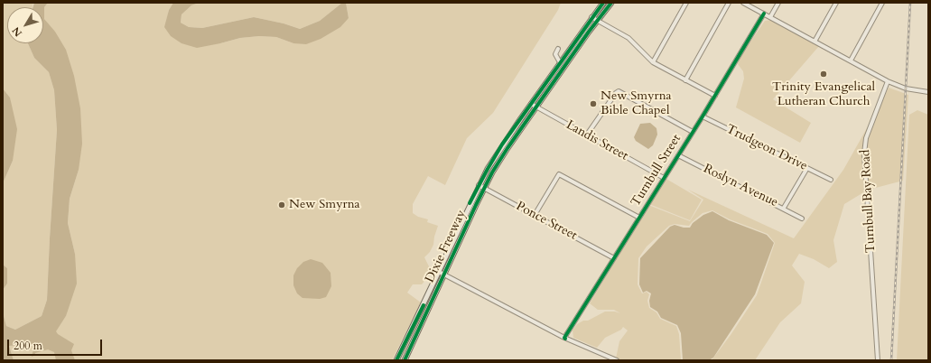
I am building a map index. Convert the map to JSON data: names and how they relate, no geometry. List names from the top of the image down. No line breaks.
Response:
{"streets":{"main road":["Dixie Freeway"],"street":["Landis Street","Trudgeon Drive","Turnbull Street","Roslyn Avenue","Turnbull Bay Road","Ponce Street"]},"crossings":[["Landis Street","Turnbull Street"],["Landis Street","Dixie Freeway"],["Trudgeon Drive","Turnbull Street"],["Turnbull Street","Roslyn Avenue"],["Turnbull Street","Ponce Street"],["Ponce Street","Dixie Freeway"]],"places":["Trinity Evangelical Lutheran Church","New Smyrna Bible Chapel","New Smyrna"],"scale_bar":"200 m","north":"bottom left"}
